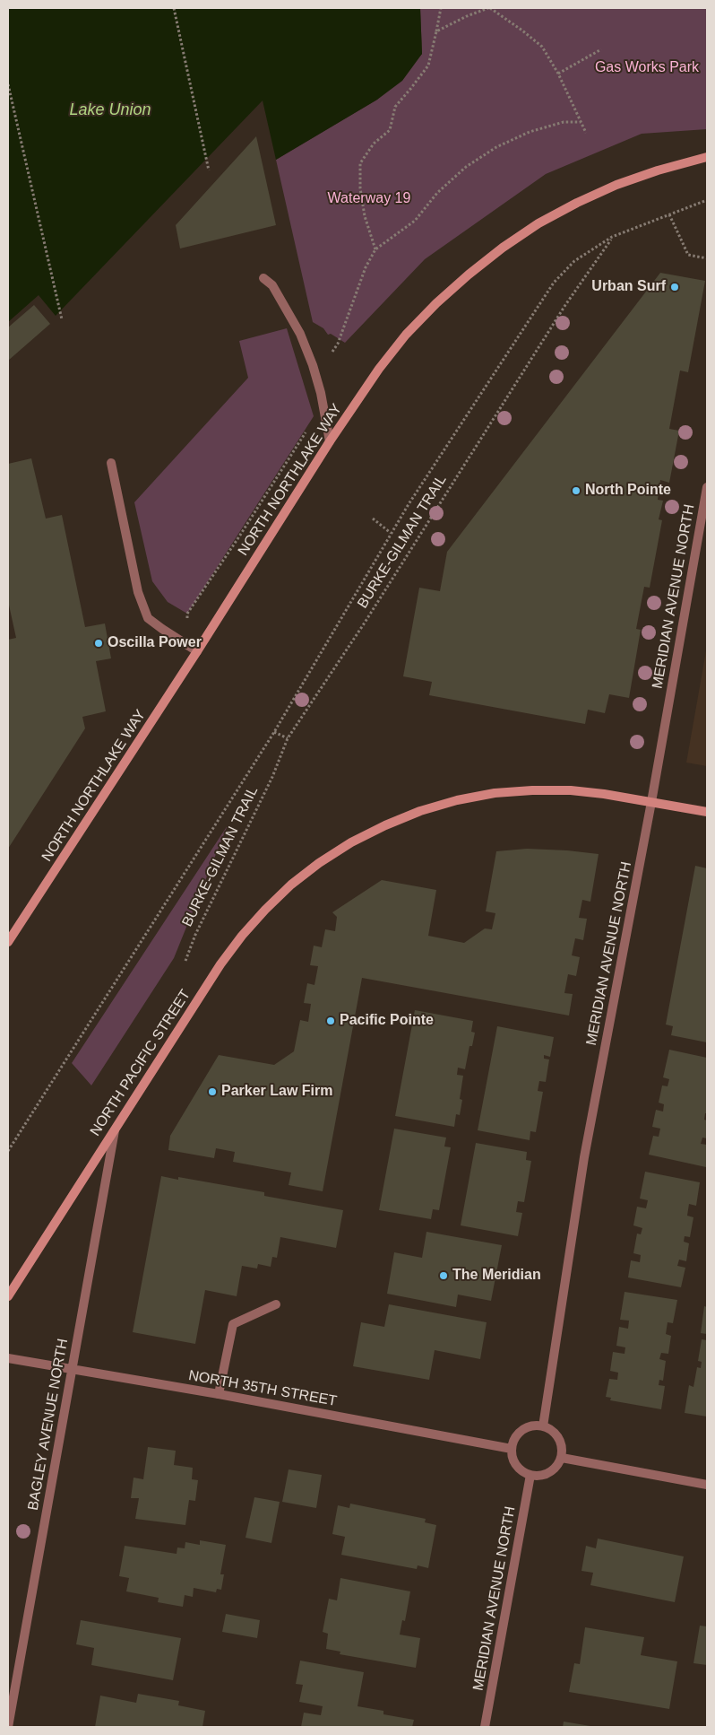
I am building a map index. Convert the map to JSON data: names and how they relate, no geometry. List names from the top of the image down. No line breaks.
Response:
{"streets":{"street":["NORTH NORTHLAKE WAY","MERIDIAN AVENUE NORTH","NORTH PACIFIC STREET","NORTH 35TH STREET","BAGLEY AVENUE NORTH"],"path":["BURKE-GILMAN TRAIL"]},"crossings":[["MERIDIAN AVENUE NORTH","NORTH PACIFIC STREET"],["MERIDIAN AVENUE NORTH","NORTH 35TH STREET"],["NORTH PACIFIC STREET","BAGLEY AVENUE NORTH"],["NORTH 35TH STREET","BAGLEY AVENUE NORTH"]],"water":["Lake Union"],"parks":["Gas Works Park","Waterway 19"],"places":["Urban Surf","North Pointe","Oscilla Power","Pacific Pointe","Parker Law Firm","The Meridian"]}
